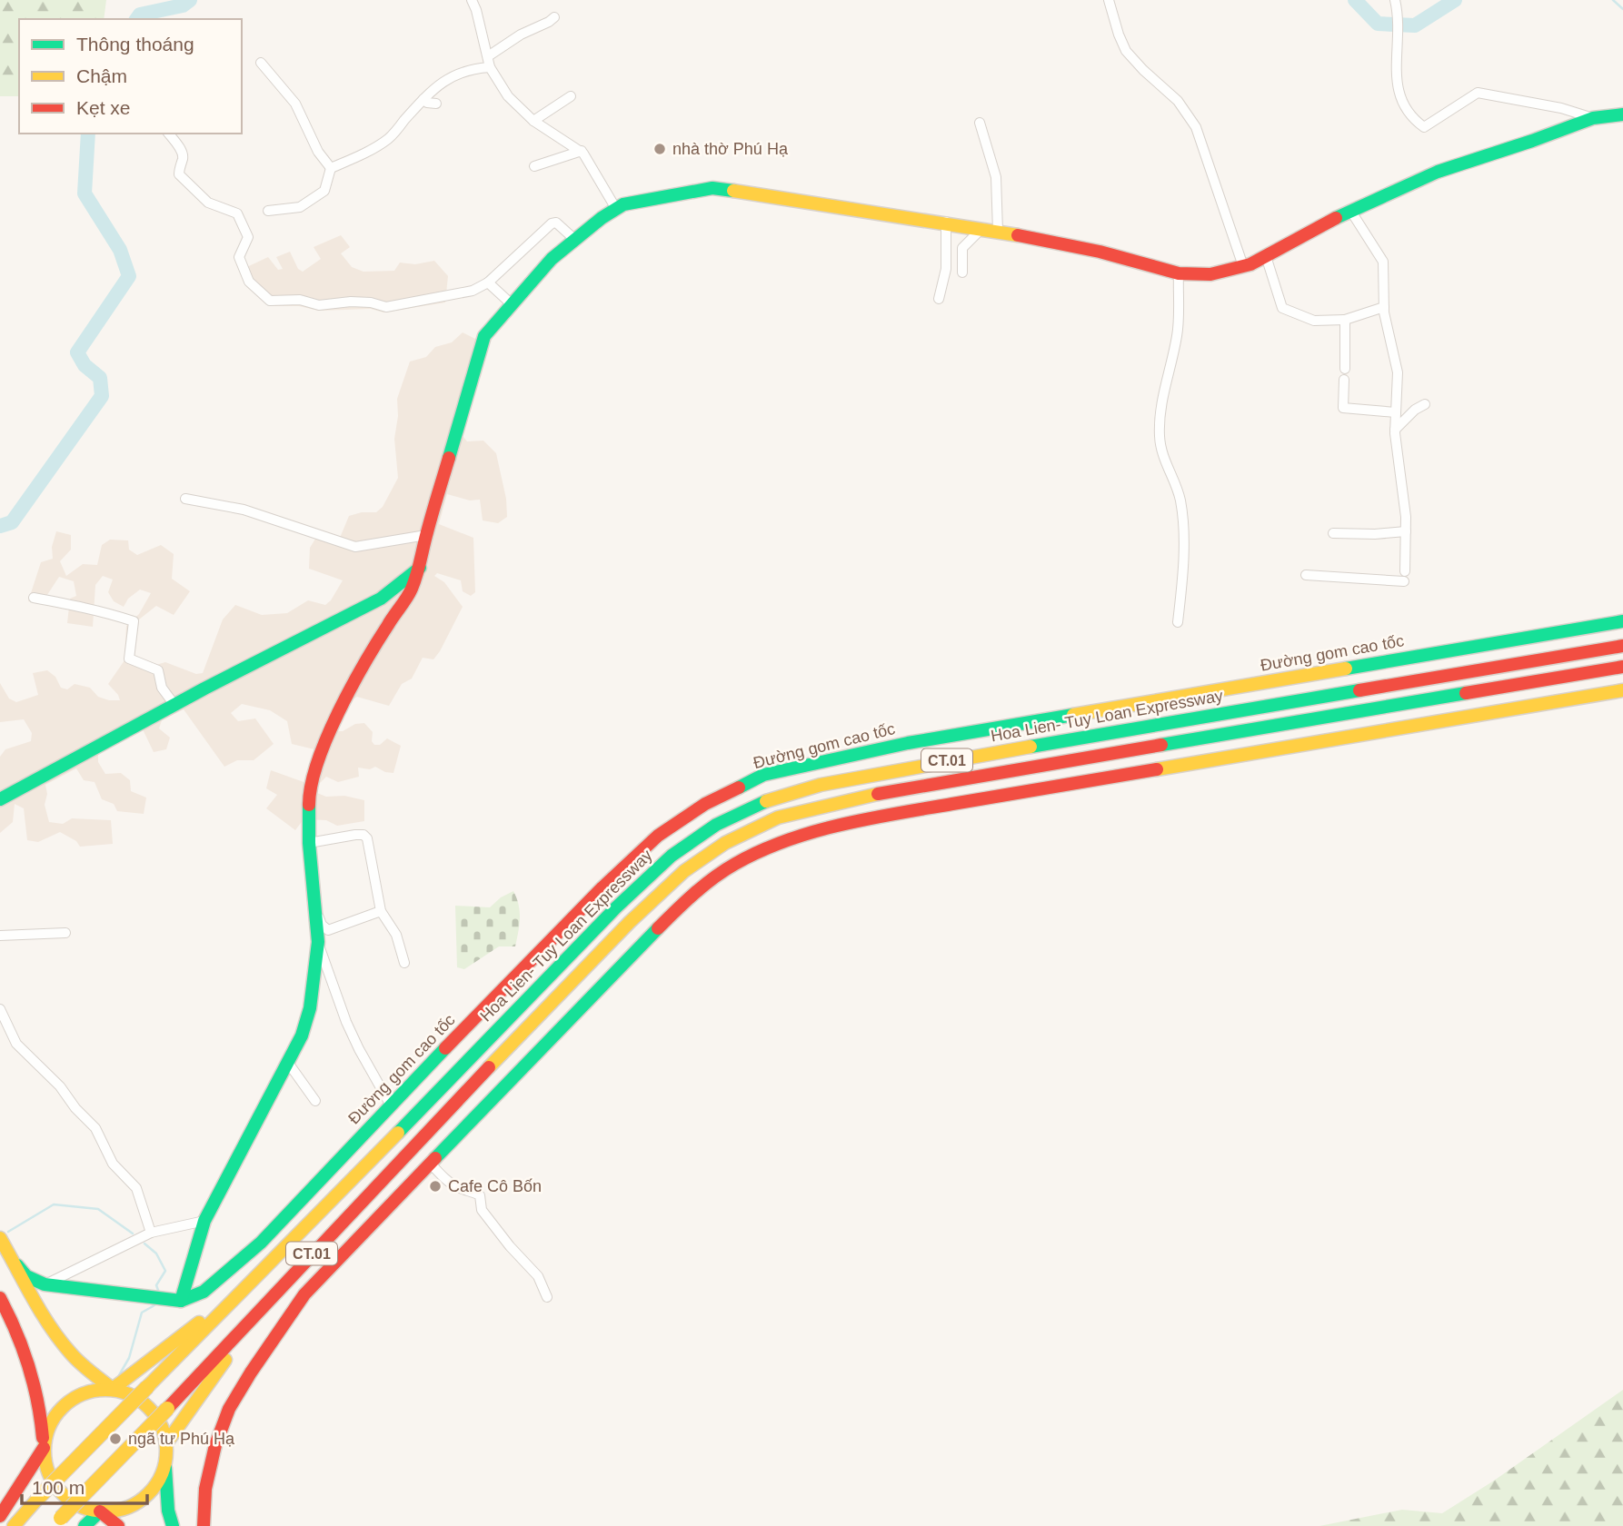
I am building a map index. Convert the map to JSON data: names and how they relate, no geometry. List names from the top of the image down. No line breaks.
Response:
{"streets":{"main road":["Đường gom cao tốc","Hoa Lien- Tuy Loan Expressway","CT.01"]},"places":["nhà thờ Phú Hạ","Cafe Cô Bốn","ngã tư Phú Hạ"],"legend":["Thông thoáng","Chậm","Kẹt xe"],"scale_bar":"100 m"}
